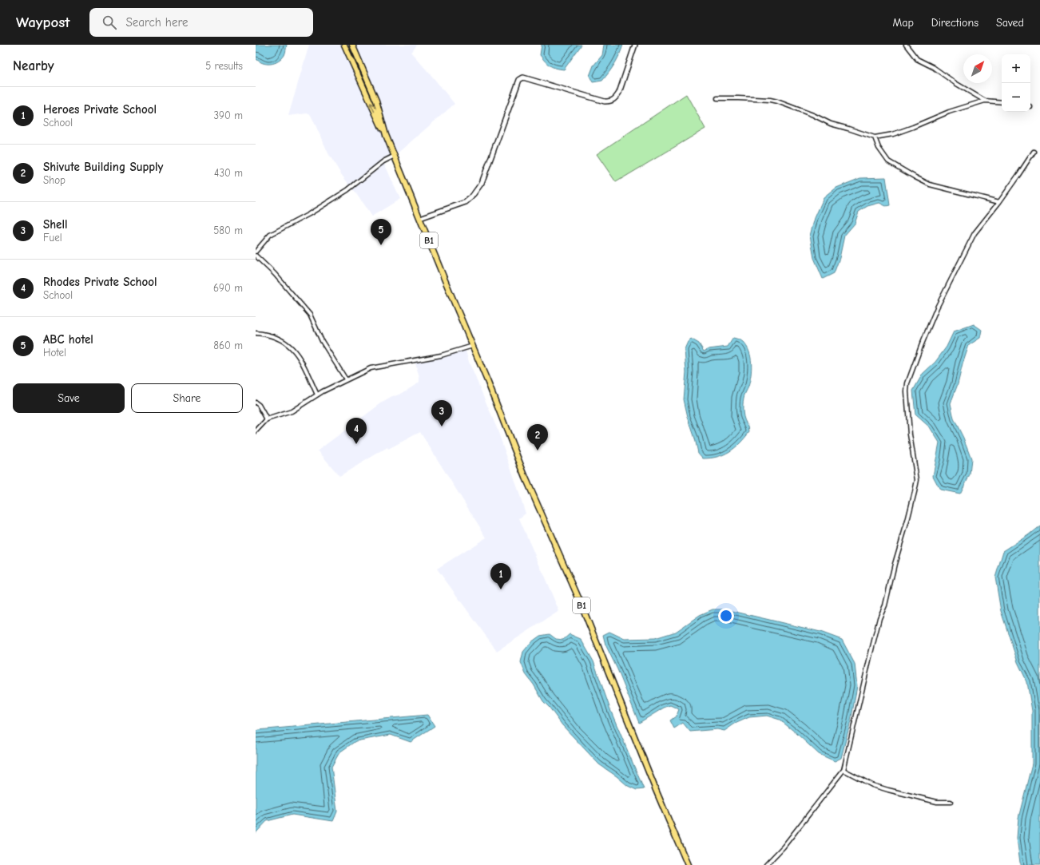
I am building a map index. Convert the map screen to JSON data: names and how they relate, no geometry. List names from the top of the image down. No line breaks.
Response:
{"streets":{"main road":["B1"]},"north":"top right","page":{"header":"Waypost","search":"Search here","nav":["Map","Directions","Saved"],"heading":["Nearby","5 results"],"map_buttons":["+","−"],"list":[{"mark":"1","name":"Heroes Private School","note":"School","value":"390 m"},{"mark":"2","name":"Shivute Building Supply","note":"Shop","value":"430 m"},{"mark":"3","name":"Shell","note":"Fuel","value":"580 m"},{"mark":"4","name":"Rhodes Private School","note":"School","value":"690 m"},{"mark":"5","name":"ABC hotel","note":"Hotel","value":"860 m"}],"pins":["5","3","4","2","1"],"buttons":["Save","Share"]}}
